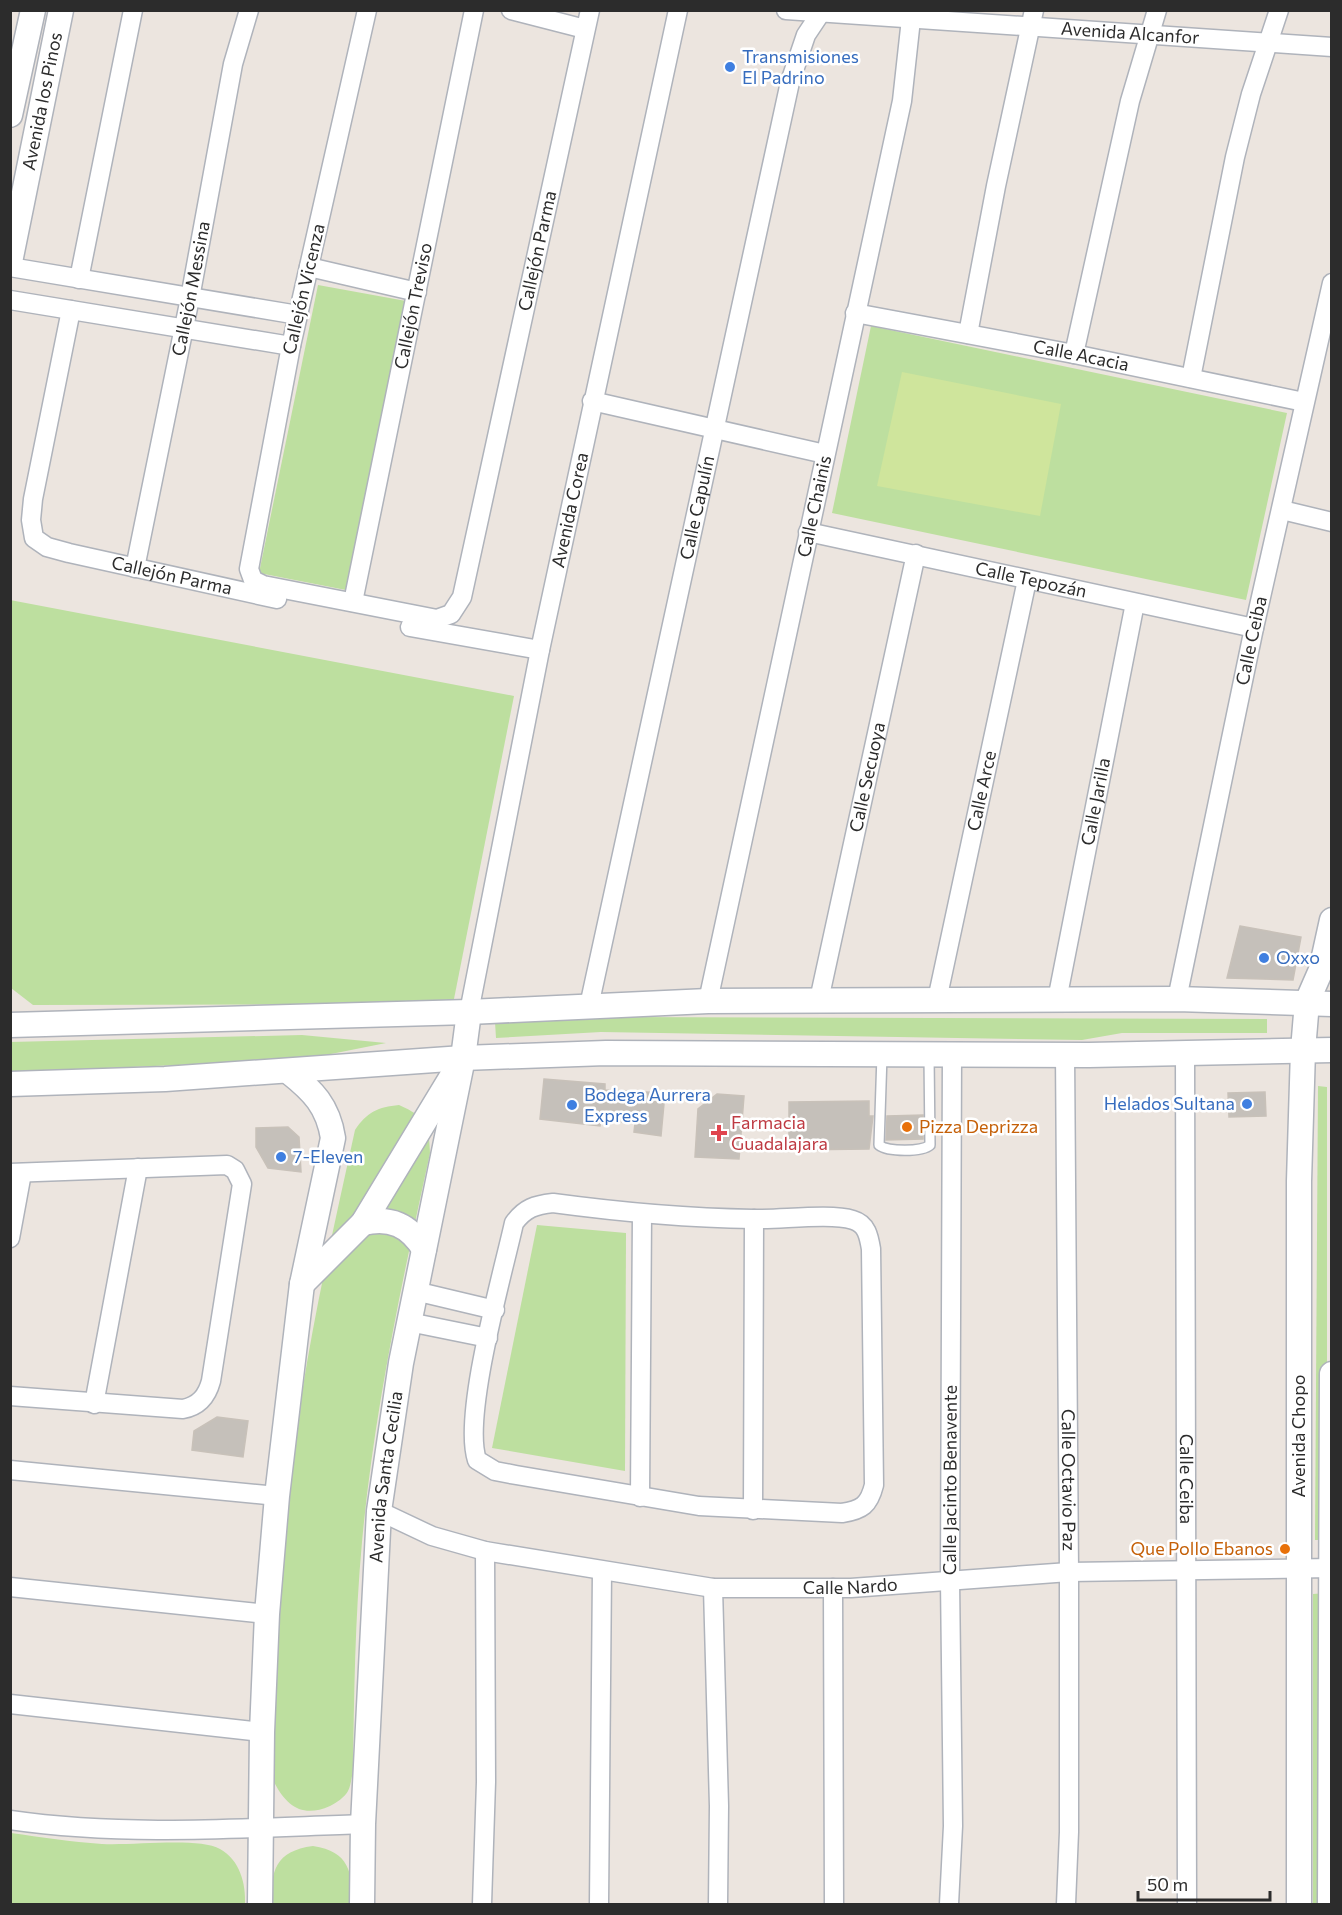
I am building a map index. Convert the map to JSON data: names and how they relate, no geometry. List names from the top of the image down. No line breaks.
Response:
{"streets":{"street":["Avenida Alcanfor","Avenida los Pinos","Callejón Parma","Callejón Messina","Callejón Vicenza","Callejón Treviso","Calle Acacia","Calle Chainis","Calle Capulín","Avenida Corea","Calle Tepozán","Calle Ceiba","Calle Secuoya","Calle Arce","Calle Jarilla","Avenida Chopo","Avenida Santa Cecilia","Calle Jacinto Benavente","Calle Octavio Paz","Calle Nardo"]},"crossings":[["Avenida Alcanfor","Calle Chainis"],["Avenida Alcanfor","Calle Capulín"],["Callejón Parma","Callejón Messina"],["Callejón Parma","Callejón Vicenza"],["Callejón Parma","Callejón Treviso"],["Callejón Parma","Avenida Corea"],["Callejón Vicenza","Callejón Treviso"],["Calle Acacia","Calle Chainis"],["Calle Acacia","Calle Ceiba"],["Calle Chainis","Calle Tepozán"],["Avenida Corea","Avenida Santa Cecilia"],["Calle Tepozán","Calle Ceiba"],["Calle Tepozán","Calle Secuoya"],["Calle Tepozán","Calle Arce"],["Calle Tepozán","Calle Jarilla"],["Calle Ceiba","Calle Nardo"],["Avenida Chopo","Calle Nardo"],["Avenida Santa Cecilia","Calle Nardo"],["Calle Jacinto Benavente","Calle Nardo"],["Calle Octavio Paz","Calle Nardo"]],"places":{"other":["Transmisiones El Padrino","Oxxo","Helados Sultana","Bodega Aurrera Express","Pizza Deprizza","7-Eleven","Que Pollo Ebanos"],"health":["Farmacia Guadalajara"]},"scale_bar":"50 m"}
